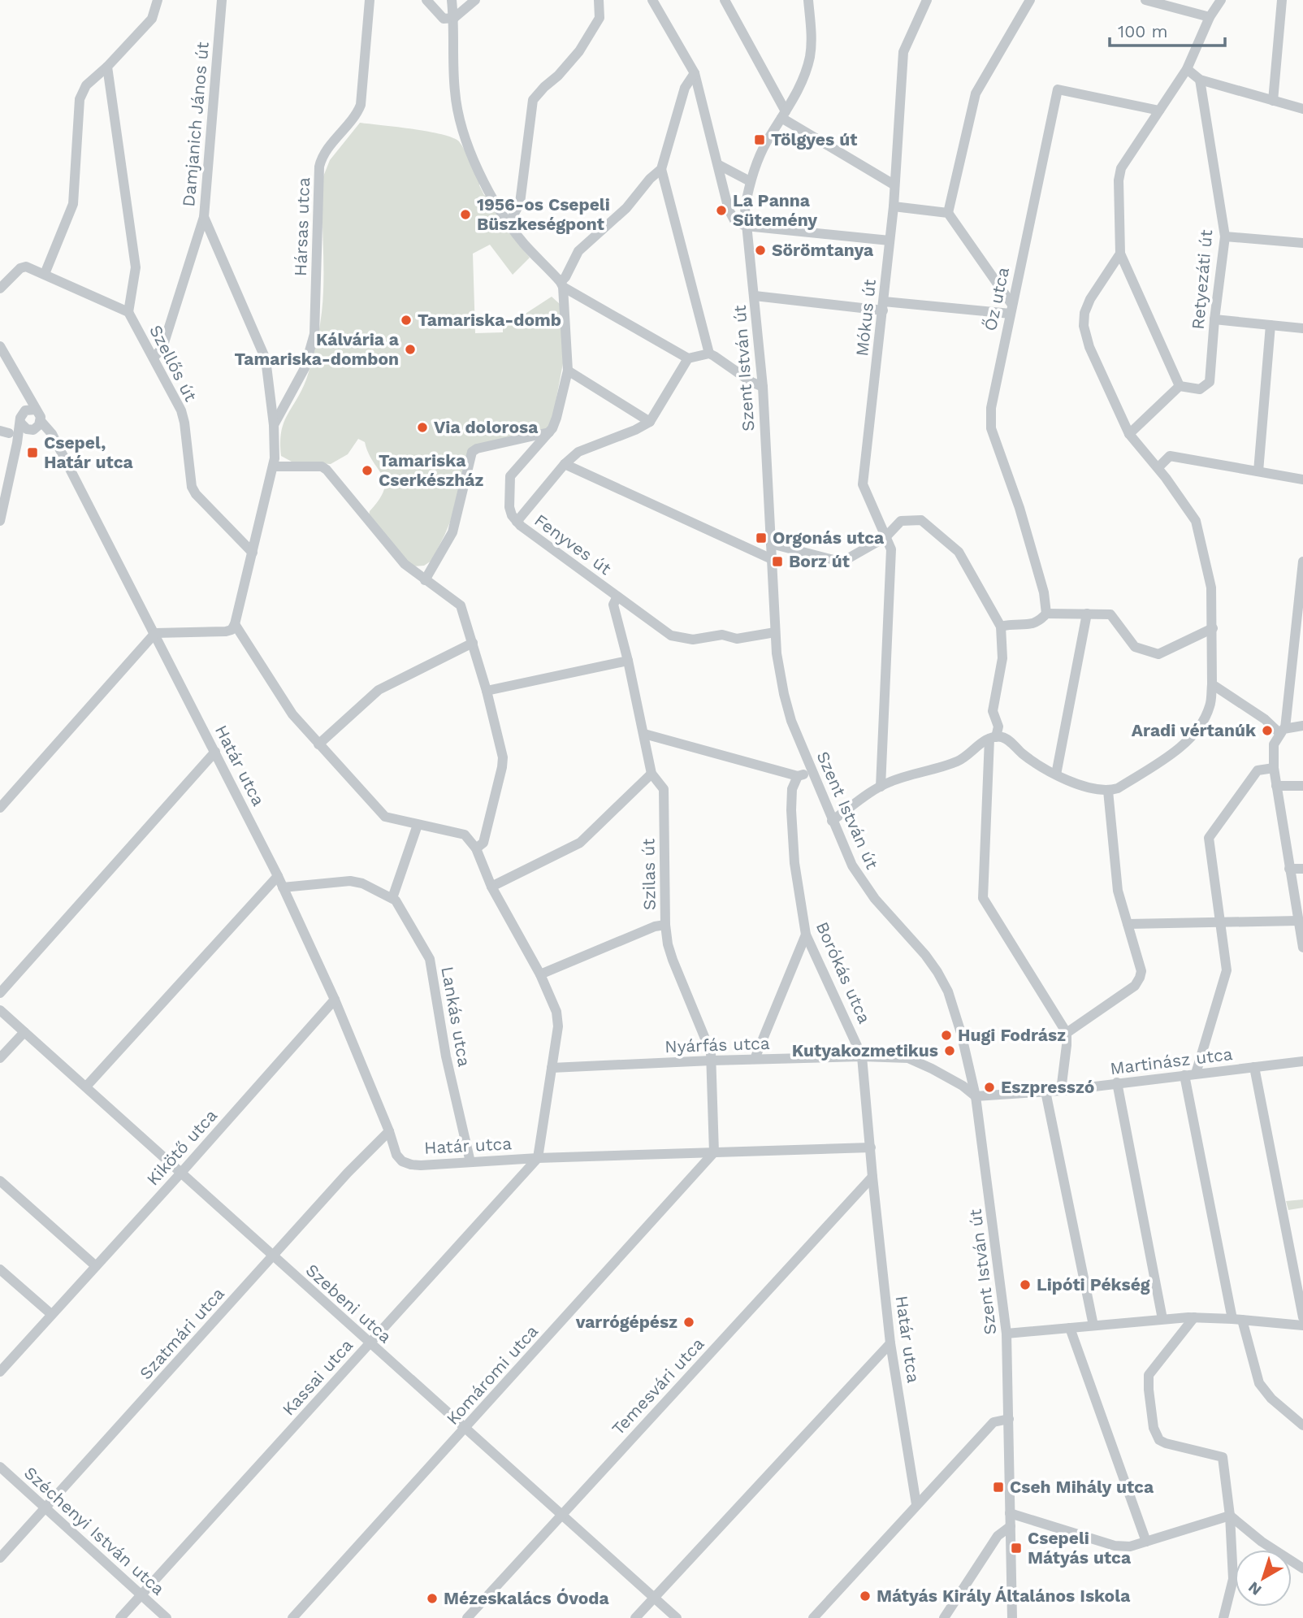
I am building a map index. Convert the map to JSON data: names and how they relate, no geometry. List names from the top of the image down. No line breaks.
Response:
{"streets":{"street":["Damjanich János út","Hársas utca","Retyezáti út","Őz utca","Mókus út","Szellős út","Szent István út","Fenyves út","Határ utca","Szilas út","Borókás utca","Lankás utca","Nyárfás utca","Martinász utca","Kikötő utca","Szebeni utca","Szatmári utca","Komáromi utca","Kassai utca","Temesvári utca","Széchenyi István utca"]},"crossings":[["Damjanich János út","Hársas utca"],["Damjanich János út","Szellős út"],["Szent István út","Fenyves út"],["Szent István út","Nyárfás utca"],["Szent István út","Martinász utca"],["Fenyves út","Szilas út"],["Határ utca","Szilas út"],["Határ utca","Borókás utca"],["Határ utca","Lankás utca"],["Határ utca","Kikötő utca"],["Határ utca","Szatmári utca"],["Határ utca","Komáromi utca"],["Határ utca","Kassai utca"],["Határ utca","Temesvári utca"],["Szilas út","Nyárfás utca"],["Szilas út","Komáromi utca"],["Borókás utca","Nyárfás utca"],["Nyárfás utca","Martinász utca"],["Kikötő utca","Szebeni utca"],["Szebeni utca","Szatmári utca"],["Szebeni utca","Komáromi utca"],["Szebeni utca","Kassai utca"],["Szebeni utca","Temesvári utca"],["Szatmári utca","Széchenyi István utca"],["Kassai utca","Széchenyi István utca"]],"places":{"transit":["Tölgyes út","Csepel, Határ utca","Orgonás utca","Borz út","Cseh Mihály utca","Csepeli Mátyás utca"],"other":["La Panna Sütemény","1956-os Csepeli Büszkeségpont","Sörömtanya","Tamariska-domb","Kálvária a Tamariska-dombon","Via dolorosa","Tamariska Cserkészház","Aradi vértanúk","Hugi Fodrász","Kutyakozmetikus","Eszpresszó","Lipóti Pékség","varrógépész","Mátyás Király Általános Iskola","Mézeskalács Óvoda"]},"scale_bar":"100 m","north":"bottom left"}
